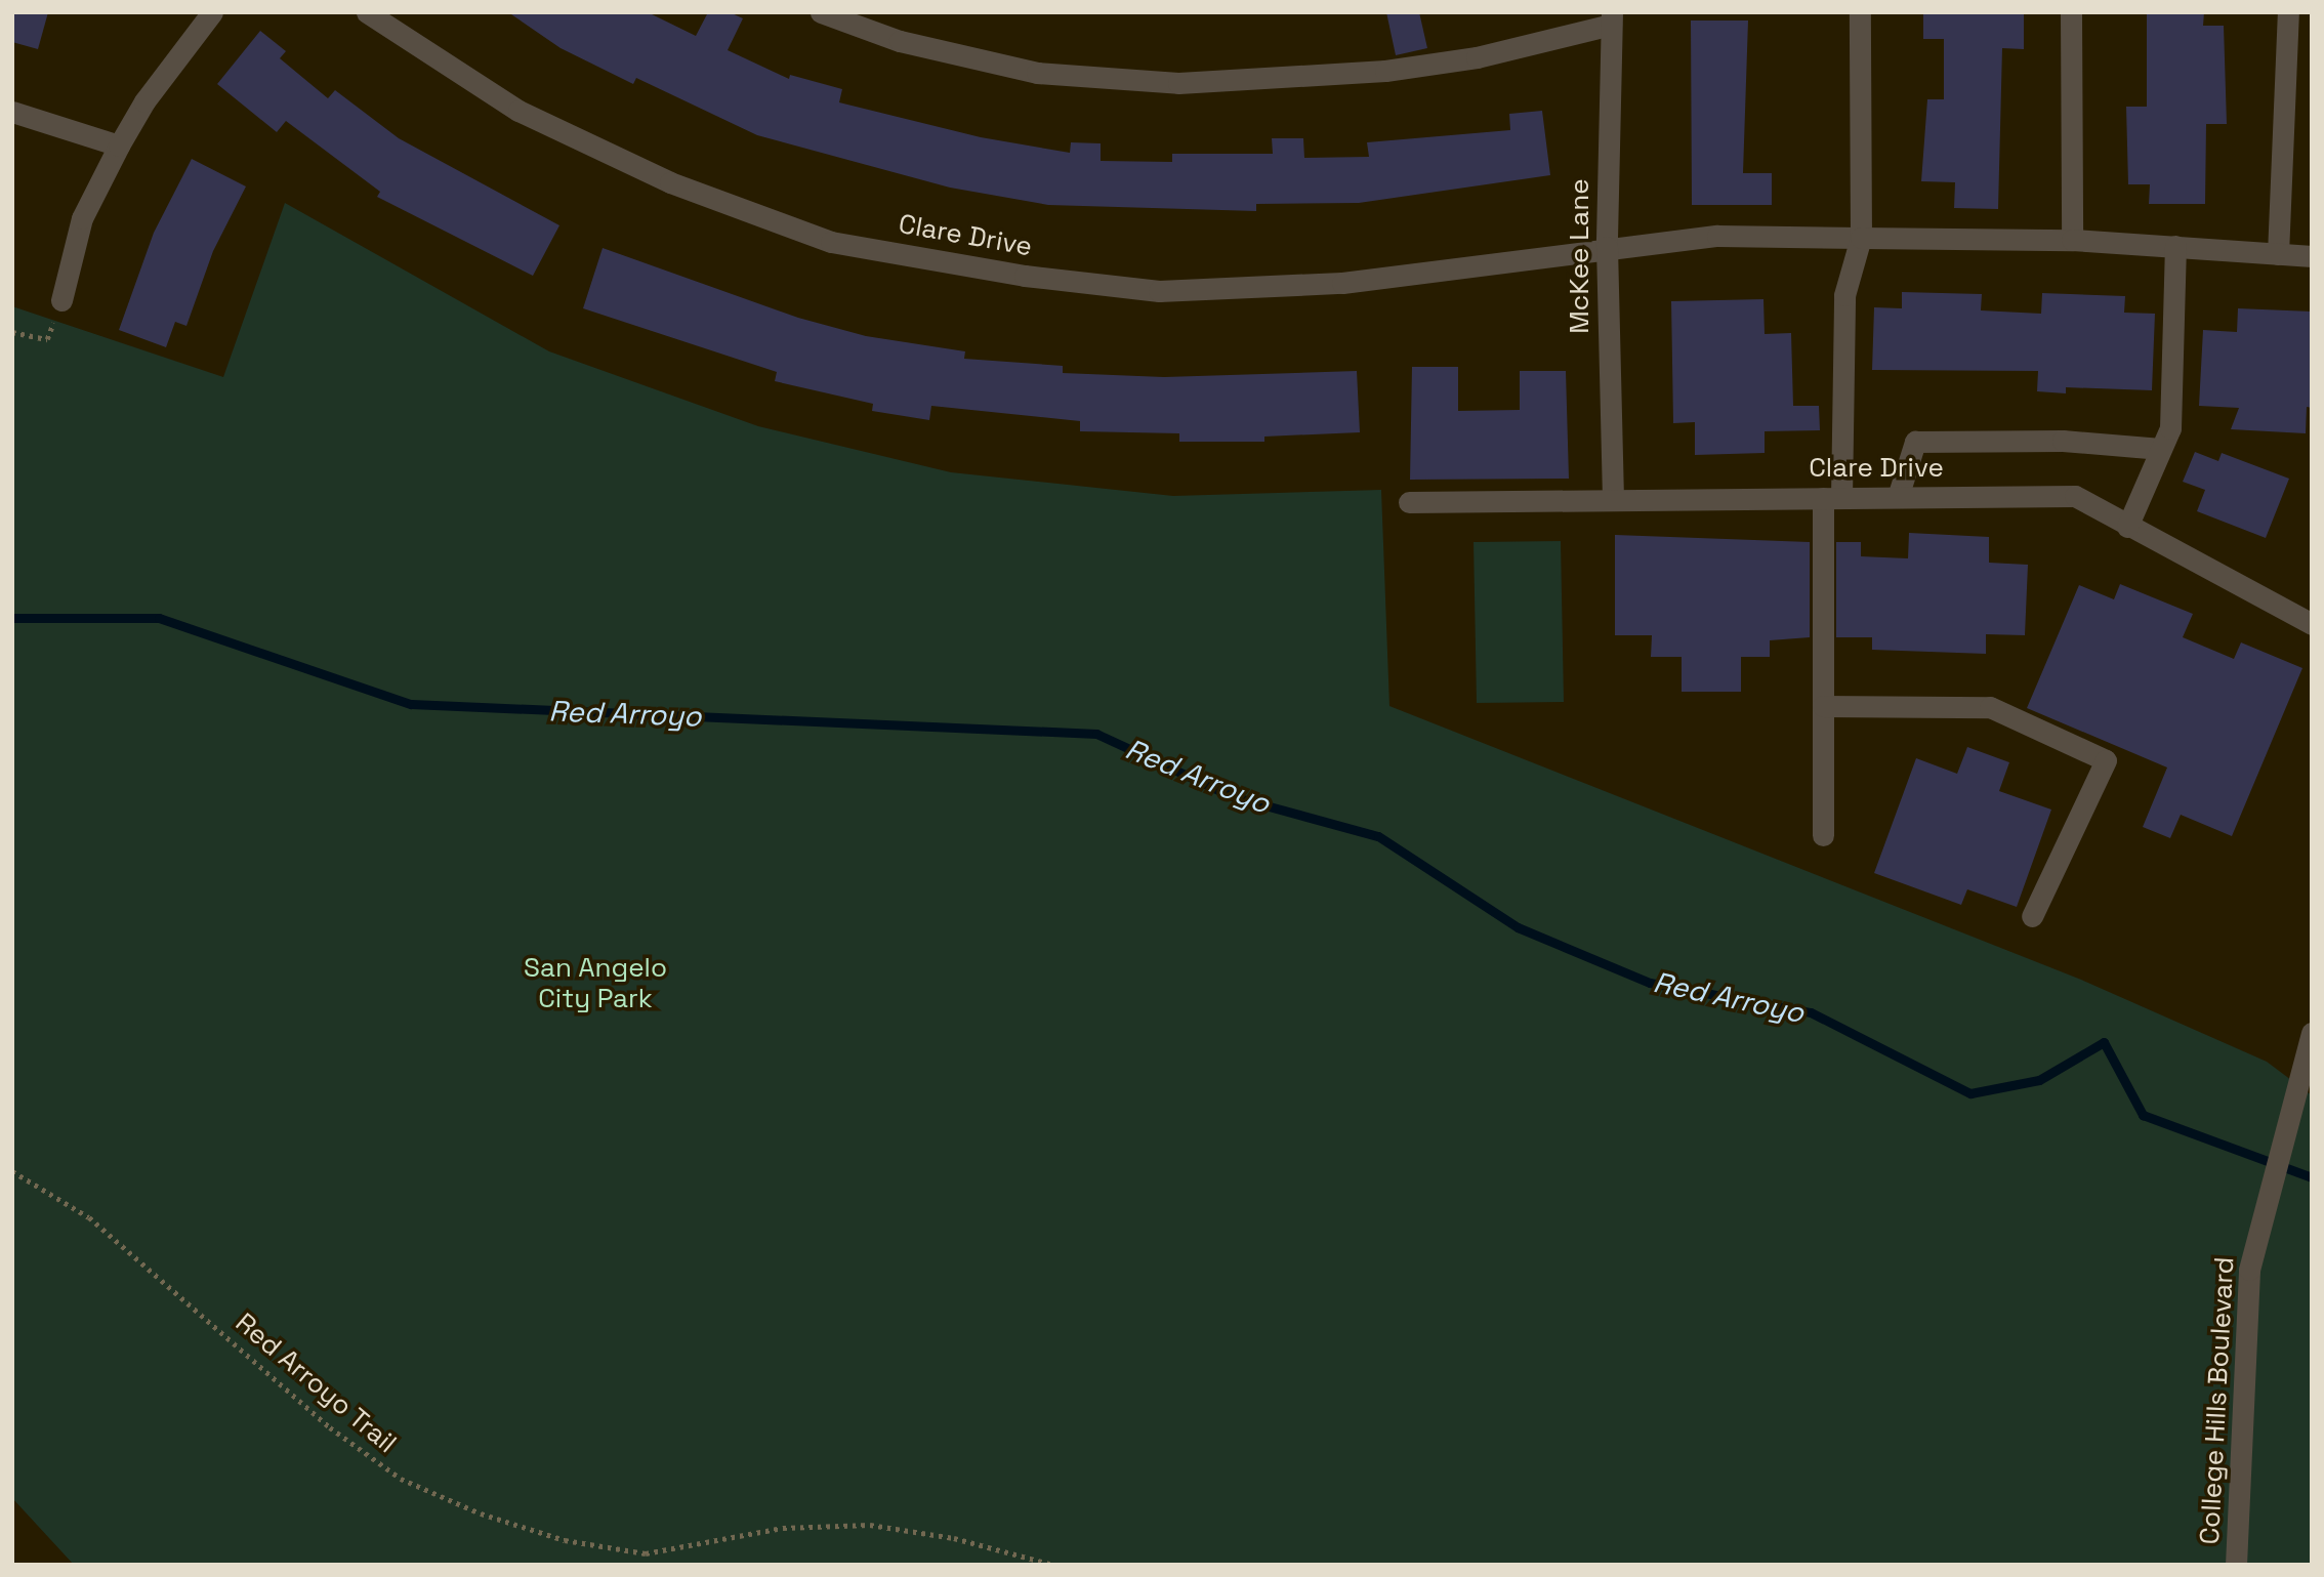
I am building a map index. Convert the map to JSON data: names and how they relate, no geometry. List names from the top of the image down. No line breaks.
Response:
{"streets":{"street":["Clare Drive","McKee Lane","College Hills Boulevard"],"path":["Red Arroyo Trail"]},"crossings":[["Clare Drive","McKee Lane"]],"water":["Red Arroyo"],"parks":["San Angelo City Park"]}
